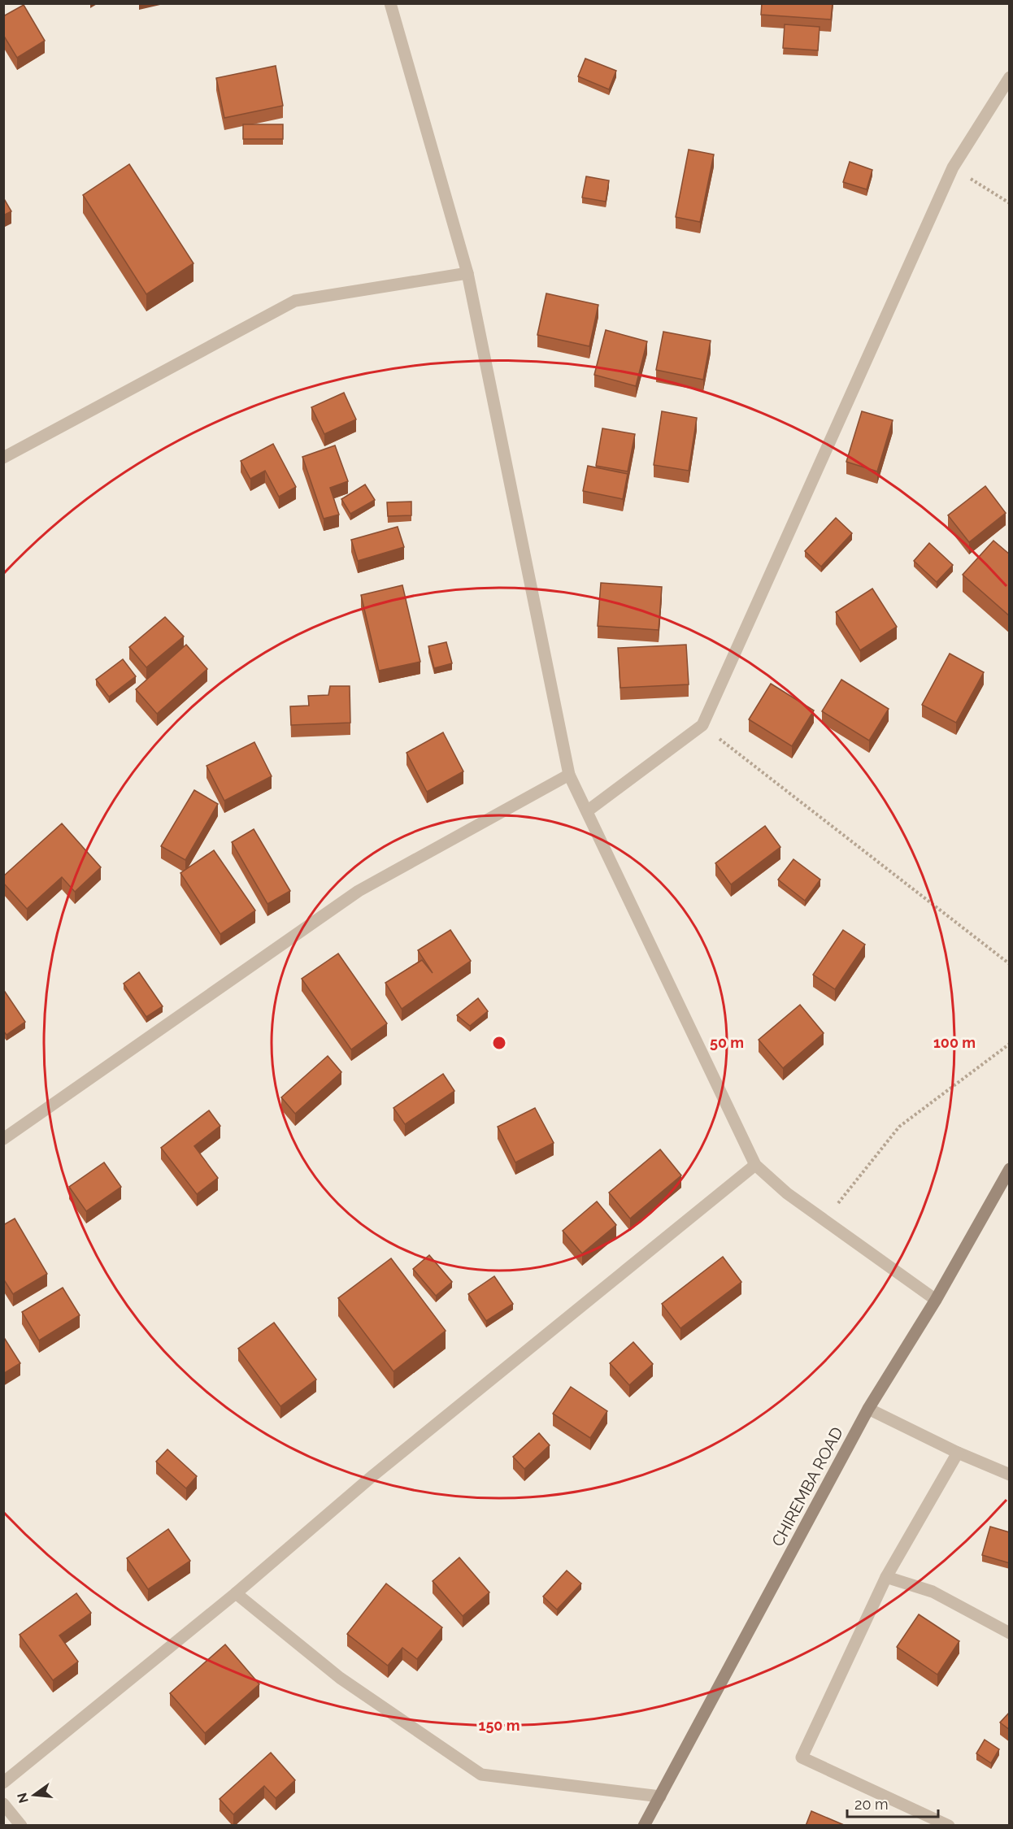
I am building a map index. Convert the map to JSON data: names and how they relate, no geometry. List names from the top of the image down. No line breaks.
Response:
{"streets":{"main road":["CHIREMBA ROAD"]},"scale_bar":"20 m","north":"left","rings":["50 m","100 m","150 m"]}
